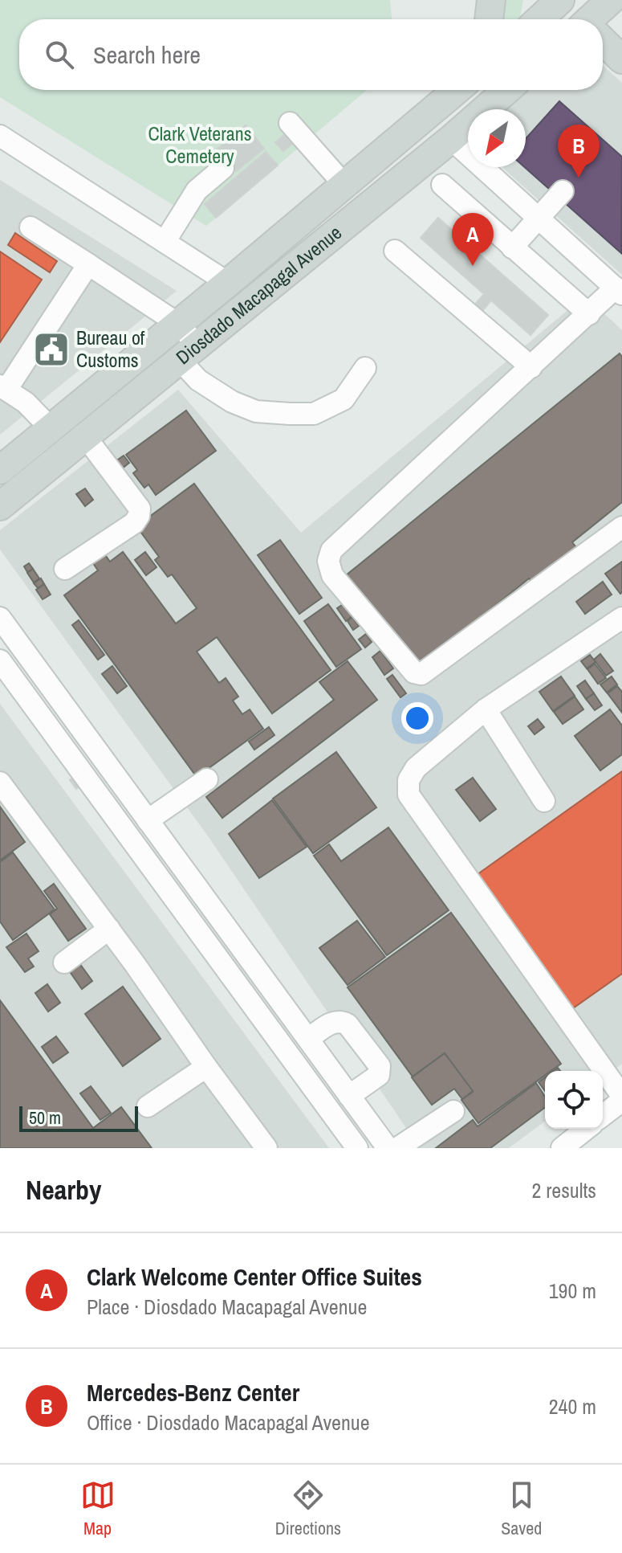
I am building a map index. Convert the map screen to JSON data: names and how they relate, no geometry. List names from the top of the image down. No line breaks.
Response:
{"streets":{"main road":["Diosdado Macapagal Avenue"]},"parks":["Clark Veterans Cemetery"],"places":{"public building":["Bureau of Customs"]},"scale_bar":"50 m","north":"bottom left","page":{"search":"Search here","pins":["B","A"],"scale":"50 m","heading":["Nearby","2 results"],"list":[{"mark":"A","name":"Clark Welcome Center Office Suites","note":"Place · Diosdado Macapagal Avenue","value":"190 m"},{"mark":"B","name":"Mercedes-Benz Center","note":"Office · Diosdado Macapagal Avenue","value":"240 m"}],"nav":["Map","Directions","Saved"]}}
